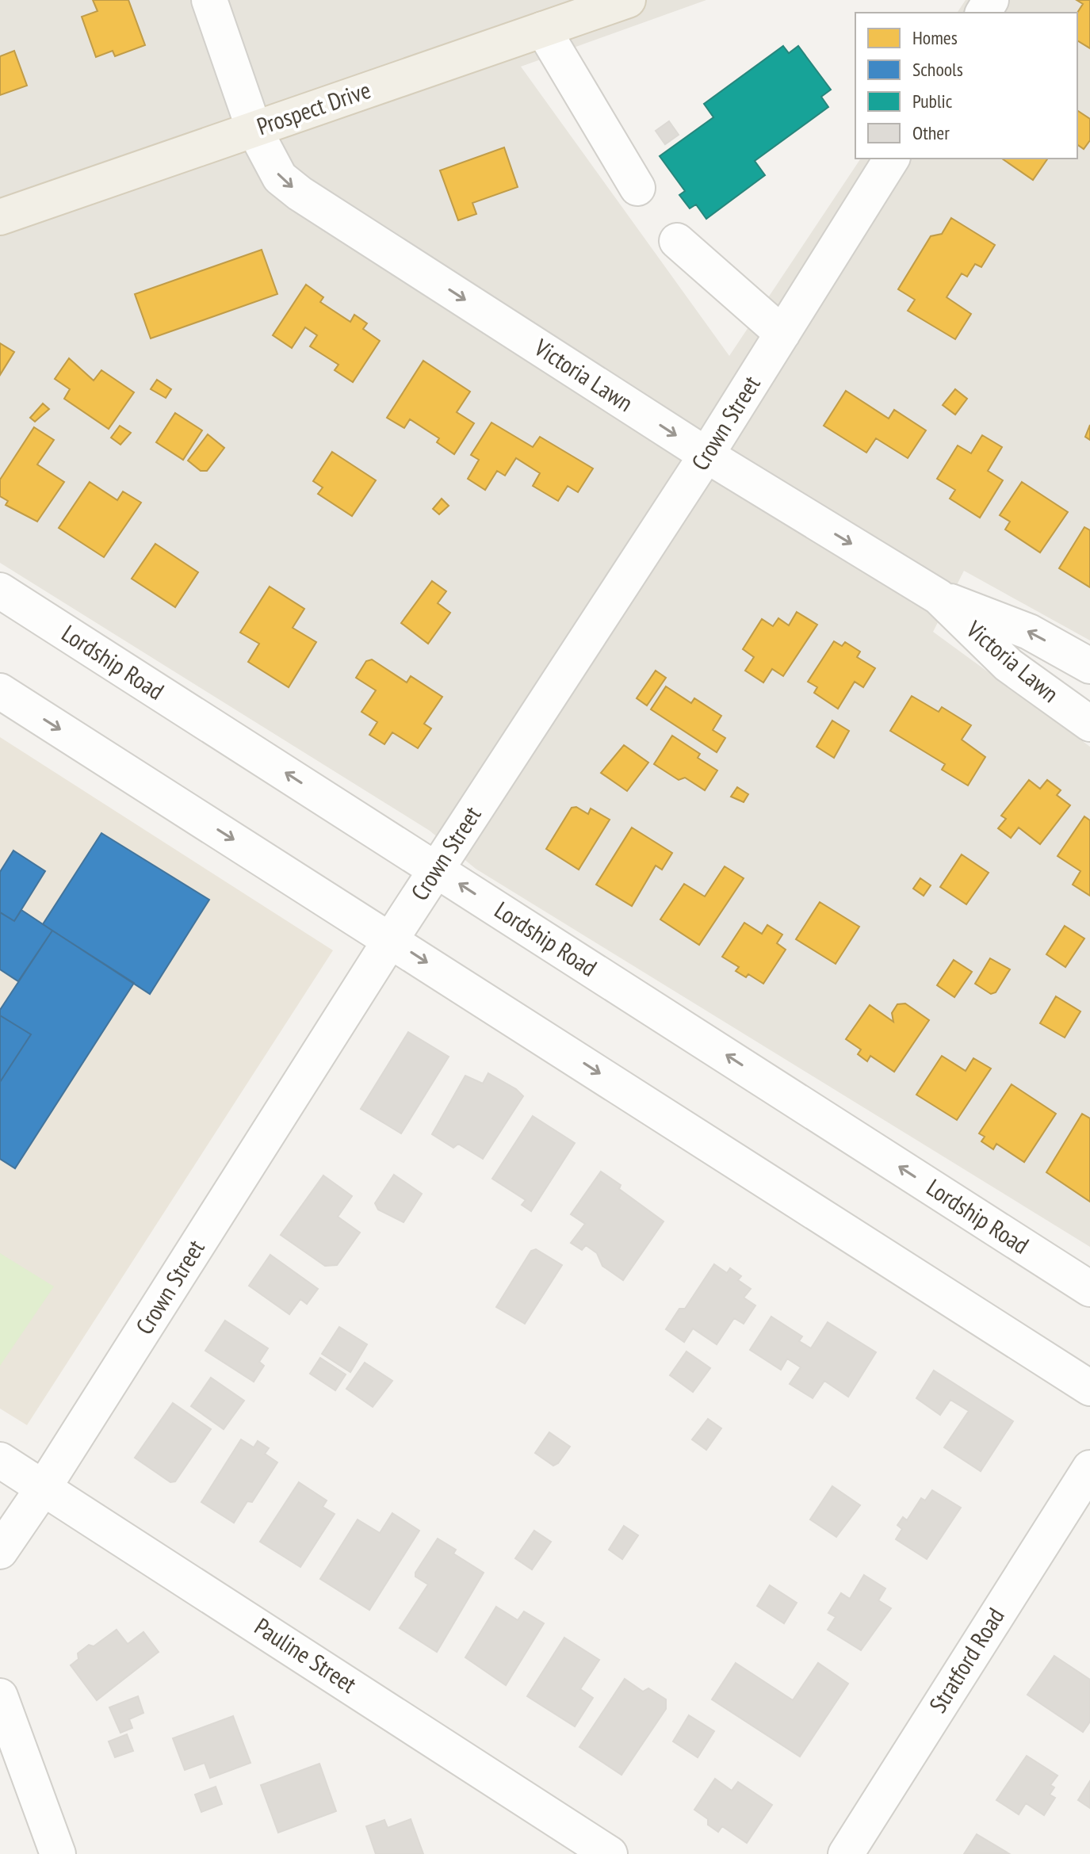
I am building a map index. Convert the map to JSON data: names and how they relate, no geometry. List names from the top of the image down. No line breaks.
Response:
{"streets":{"main road":["Prospect Drive"],"street":["Victoria Lawn","Crown Street","Lordship Road","Pauline Street","Stratford Road"]},"crossings":[["Prospect Drive","Victoria Lawn"],["Victoria Lawn","Crown Street"],["Crown Street","Lordship Road"],["Crown Street","Pauline Street"]],"legend":["Homes","Schools","Public","Other"]}
